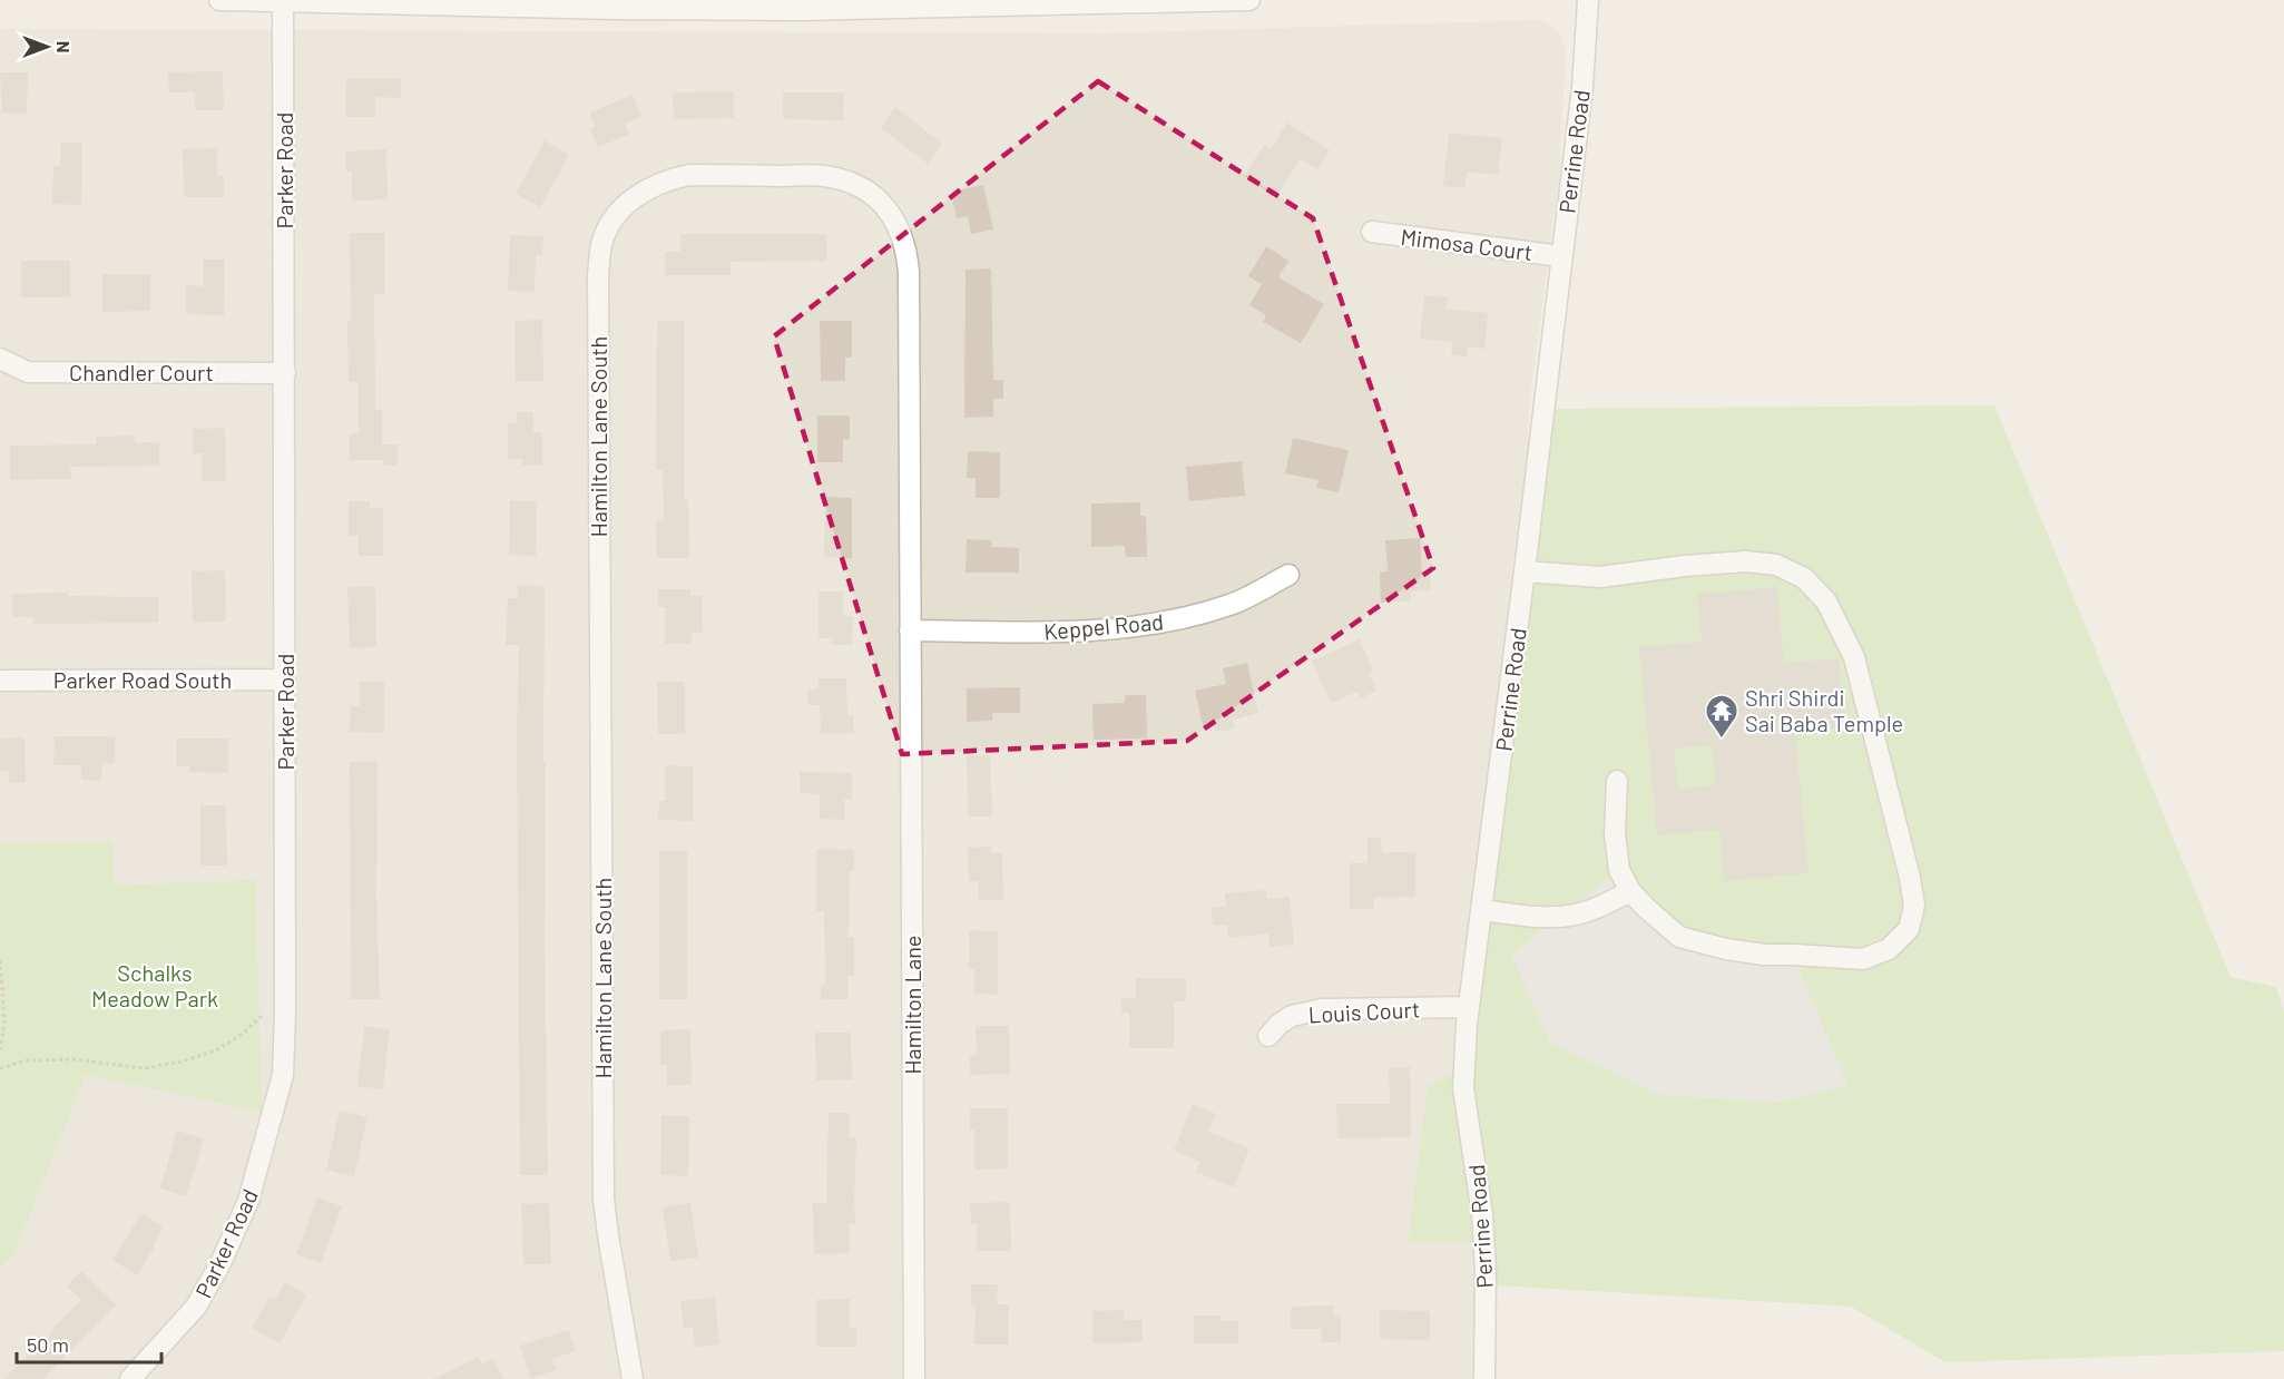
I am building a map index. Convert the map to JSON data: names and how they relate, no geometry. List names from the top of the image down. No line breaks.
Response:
{"streets":{"street":["Perrine Road","Parker Road","Mimosa Court","Chandler Court","Hamilton Lane South","Keppel Road","Parker Road South","Hamilton Lane","Louis Court"]},"crossings":[["Perrine Road","Mimosa Court"],["Perrine Road","Louis Court"],["Parker Road","Chandler Court"],["Parker Road","Parker Road South"],["Hamilton Lane South","Keppel Road"],["Hamilton Lane South","Hamilton Lane"],["Keppel Road","Hamilton Lane"]],"parks":["Schalks Meadow Park"],"places":{"temple":["Shri Shirdi Sai Baba Temple"]},"scale_bar":"50 m","north":"right"}
